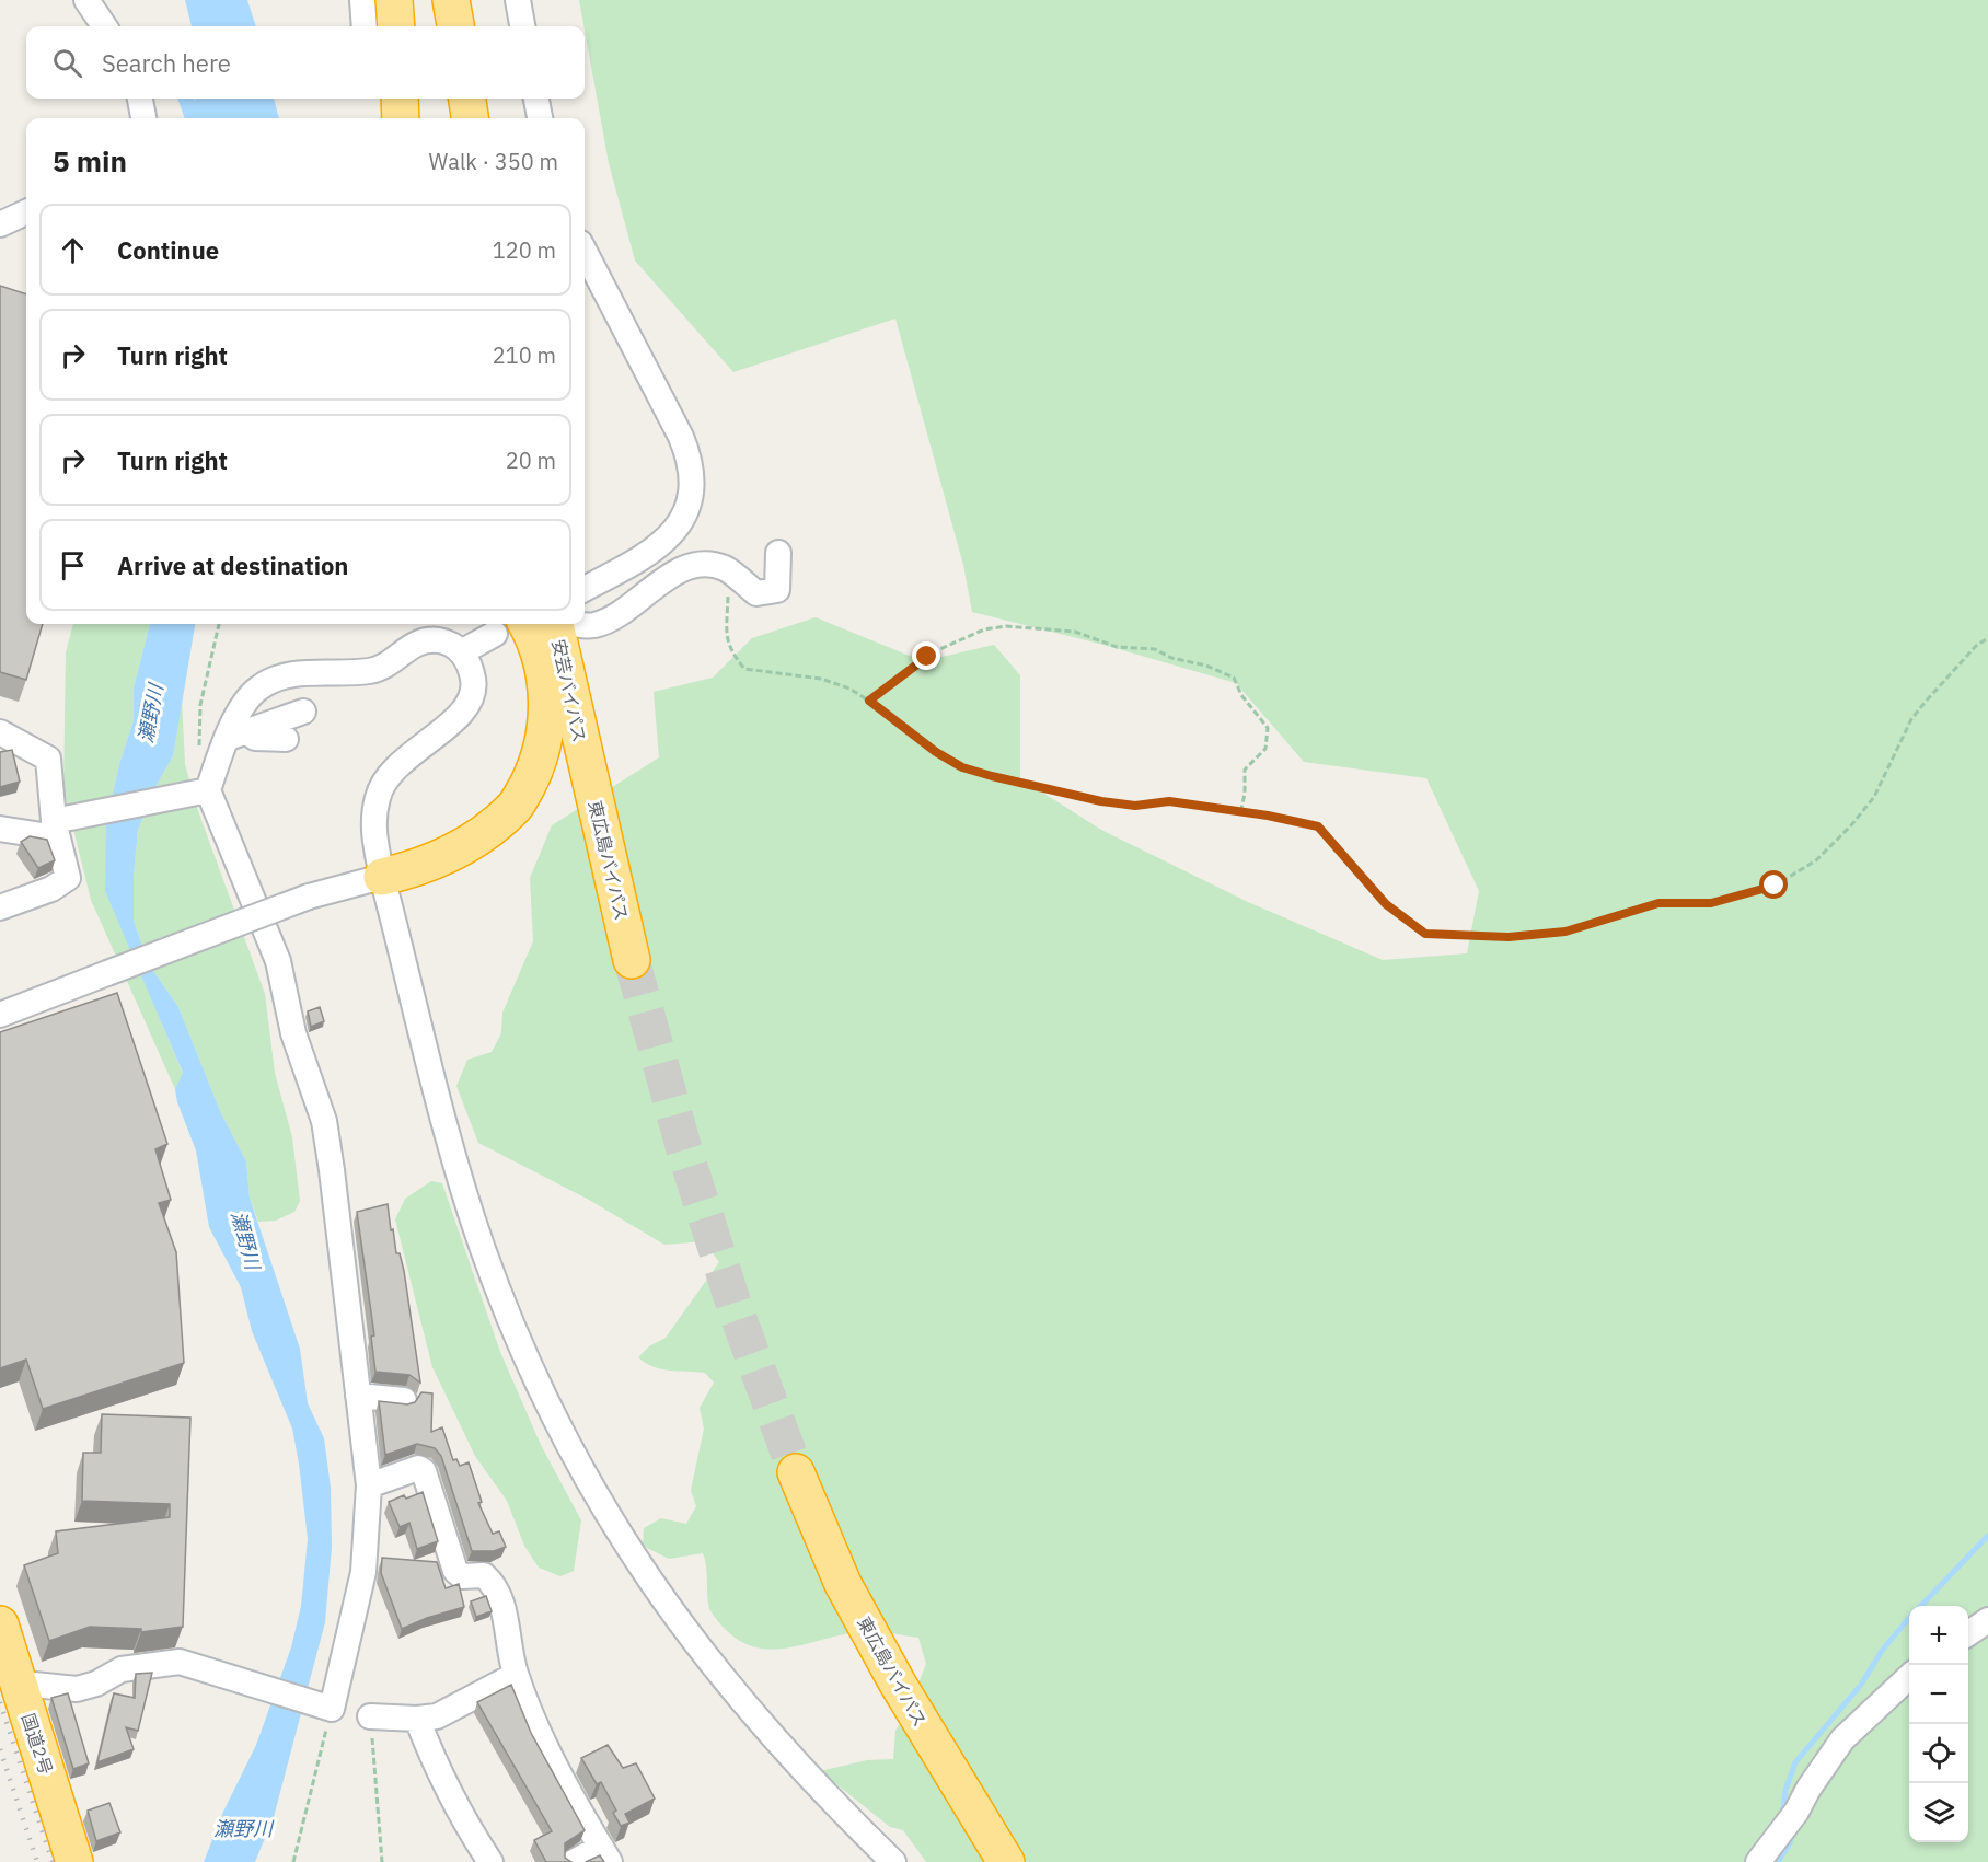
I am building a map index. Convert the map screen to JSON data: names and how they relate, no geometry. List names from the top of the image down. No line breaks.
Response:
{"streets":{"highway":["安芸バイパス","東広島バイパス","国道2号"]},"crossings":[["安芸バイパス","東広島バイパス"]],"water":["瀬野川"],"page":{"search":"Search here","heading":["5 min","Walk · 350 m"],"list":[["Continue","120 m"],["Turn right","210 m"],["Turn right","20 m"],"Arrive at destination"],"map_buttons":["+","−"]}}
